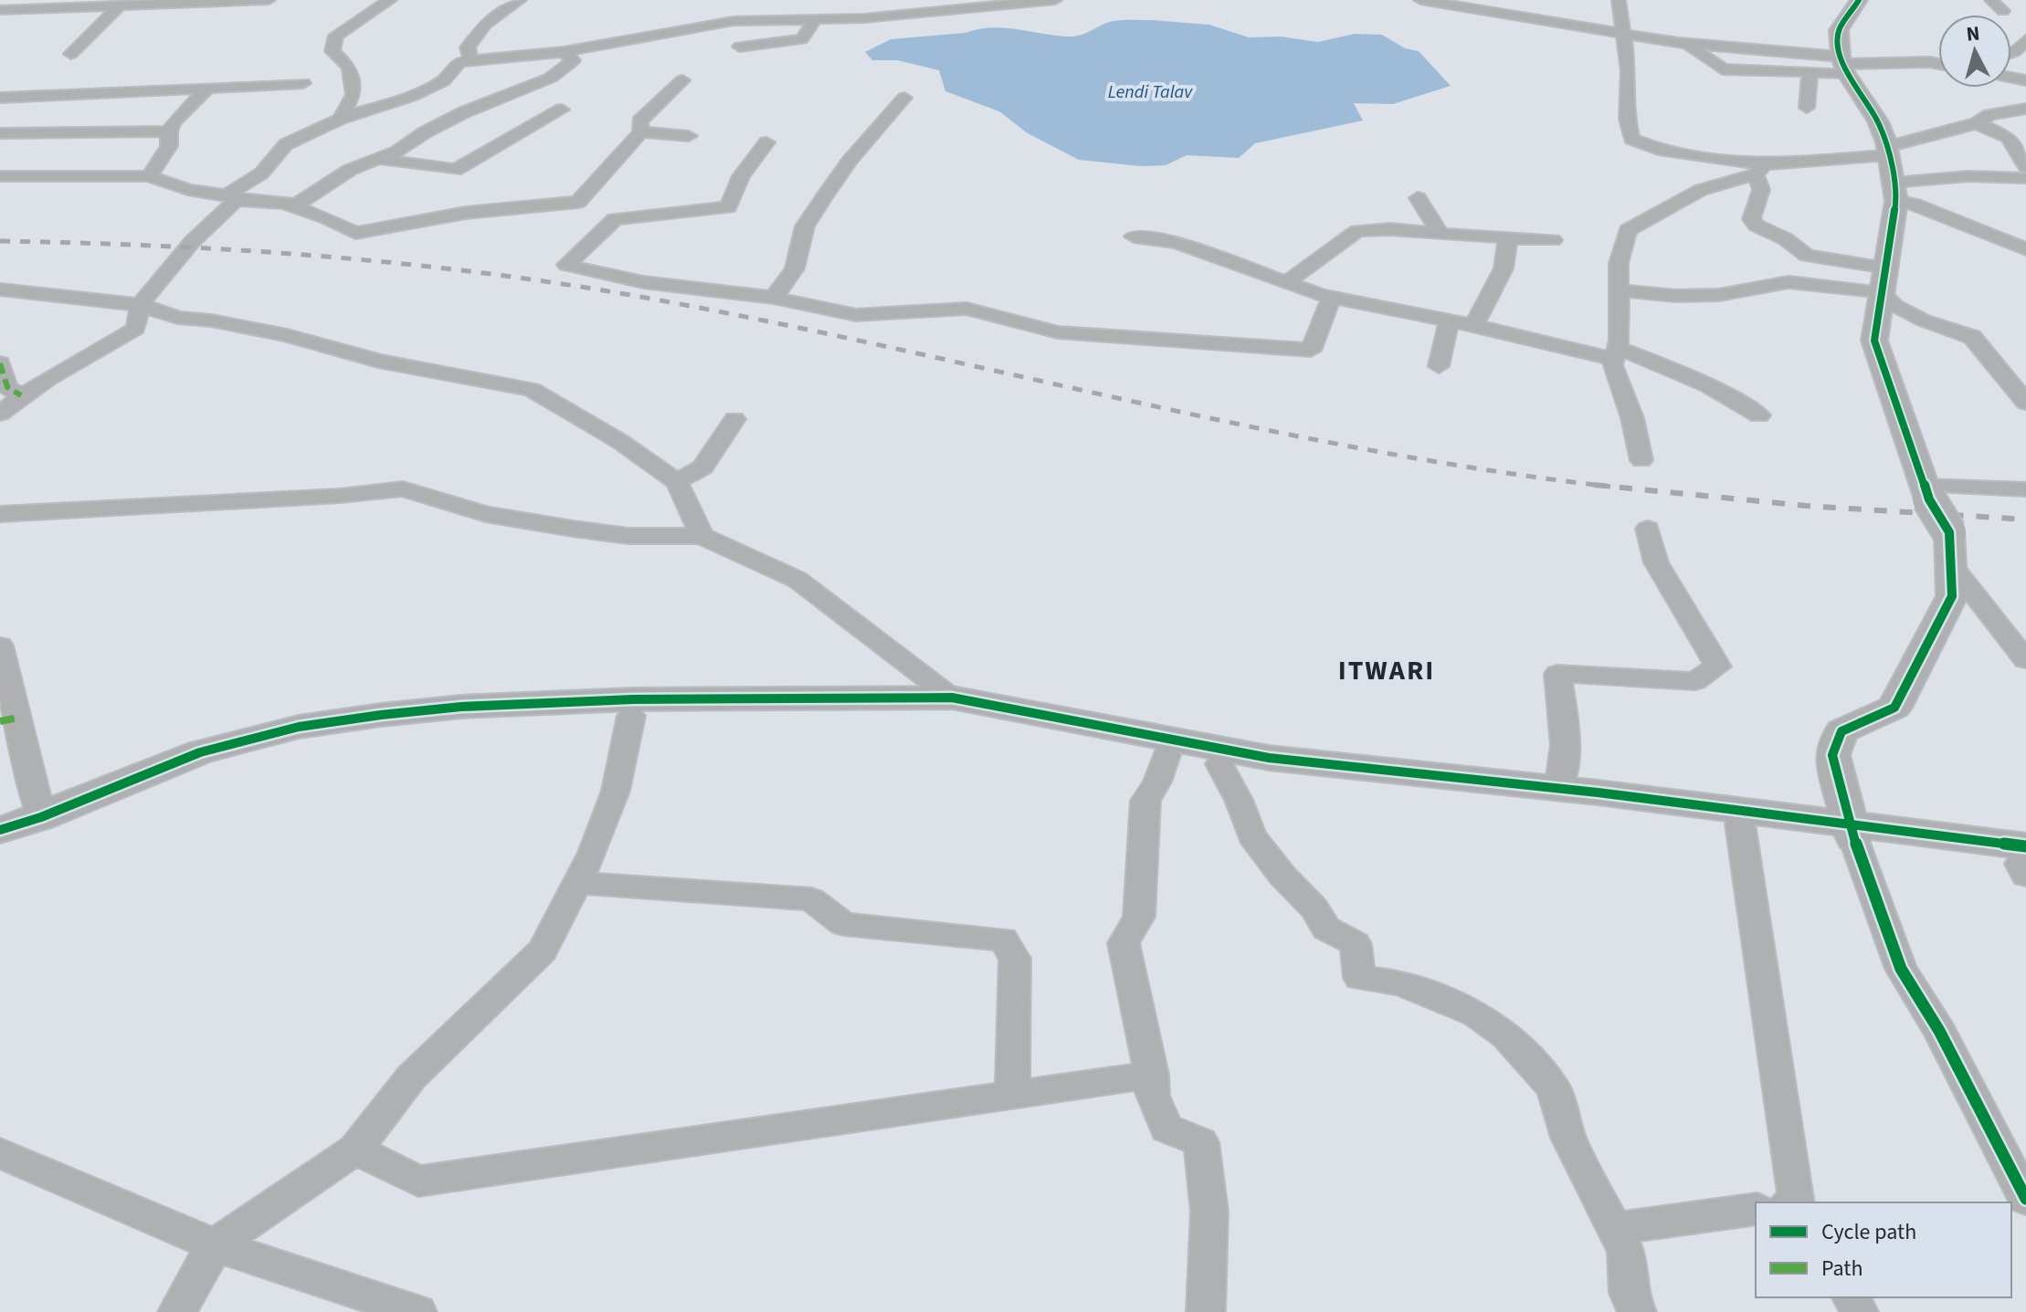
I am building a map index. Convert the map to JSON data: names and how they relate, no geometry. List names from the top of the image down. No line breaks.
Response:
{"districts":["ITWARI"],"water":["Lendi Talav"],"legend":["Cycle path","Path"],"north":"top"}
